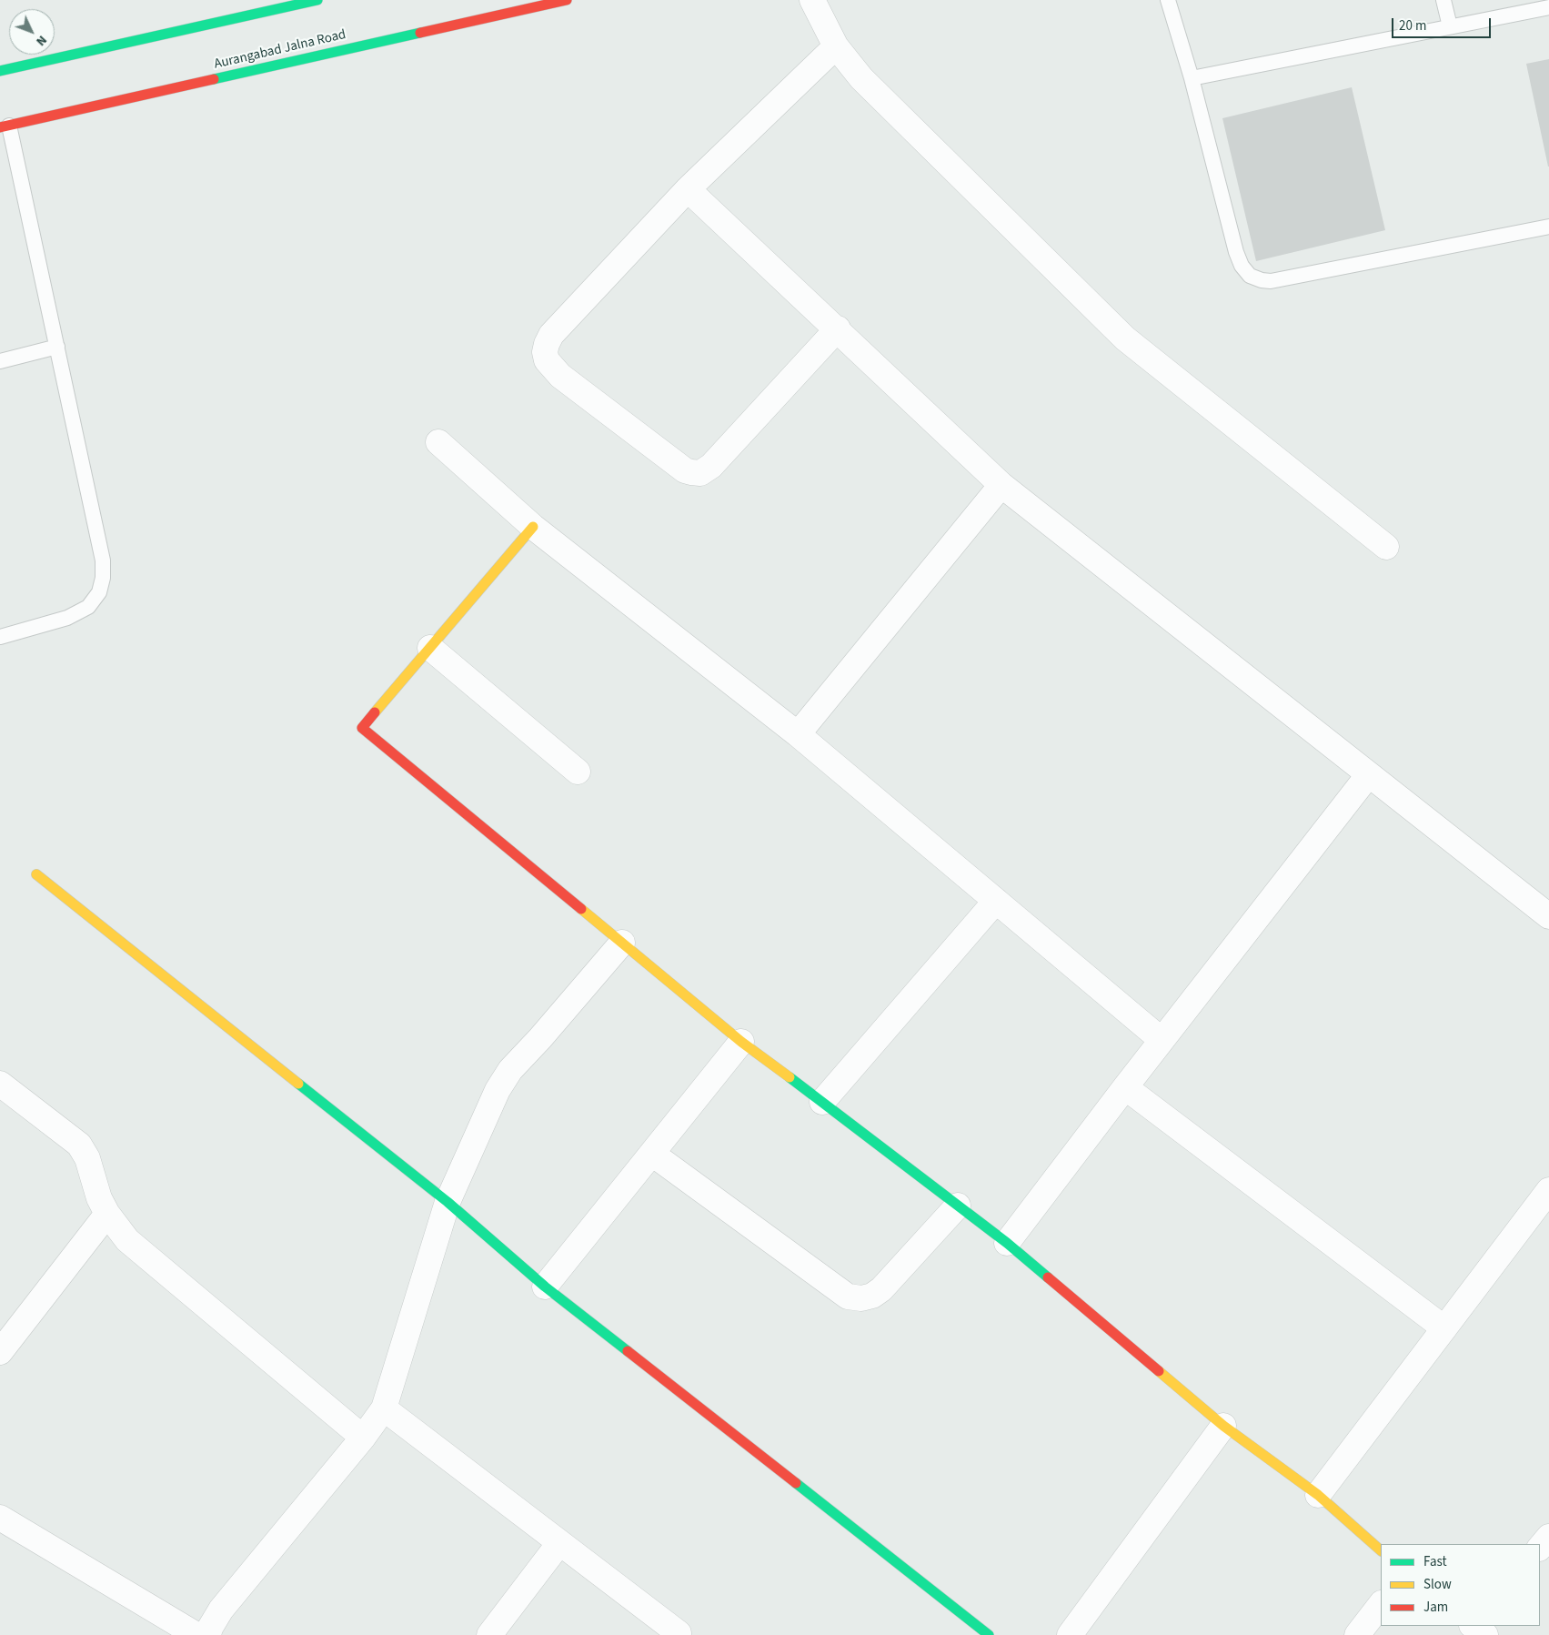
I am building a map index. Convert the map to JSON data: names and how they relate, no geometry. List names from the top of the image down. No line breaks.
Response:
{"streets":{"main road":["Aurangabad Jalna Road"]},"legend":["Fast","Slow","Jam"],"scale_bar":"20 m","north":"bottom right"}
